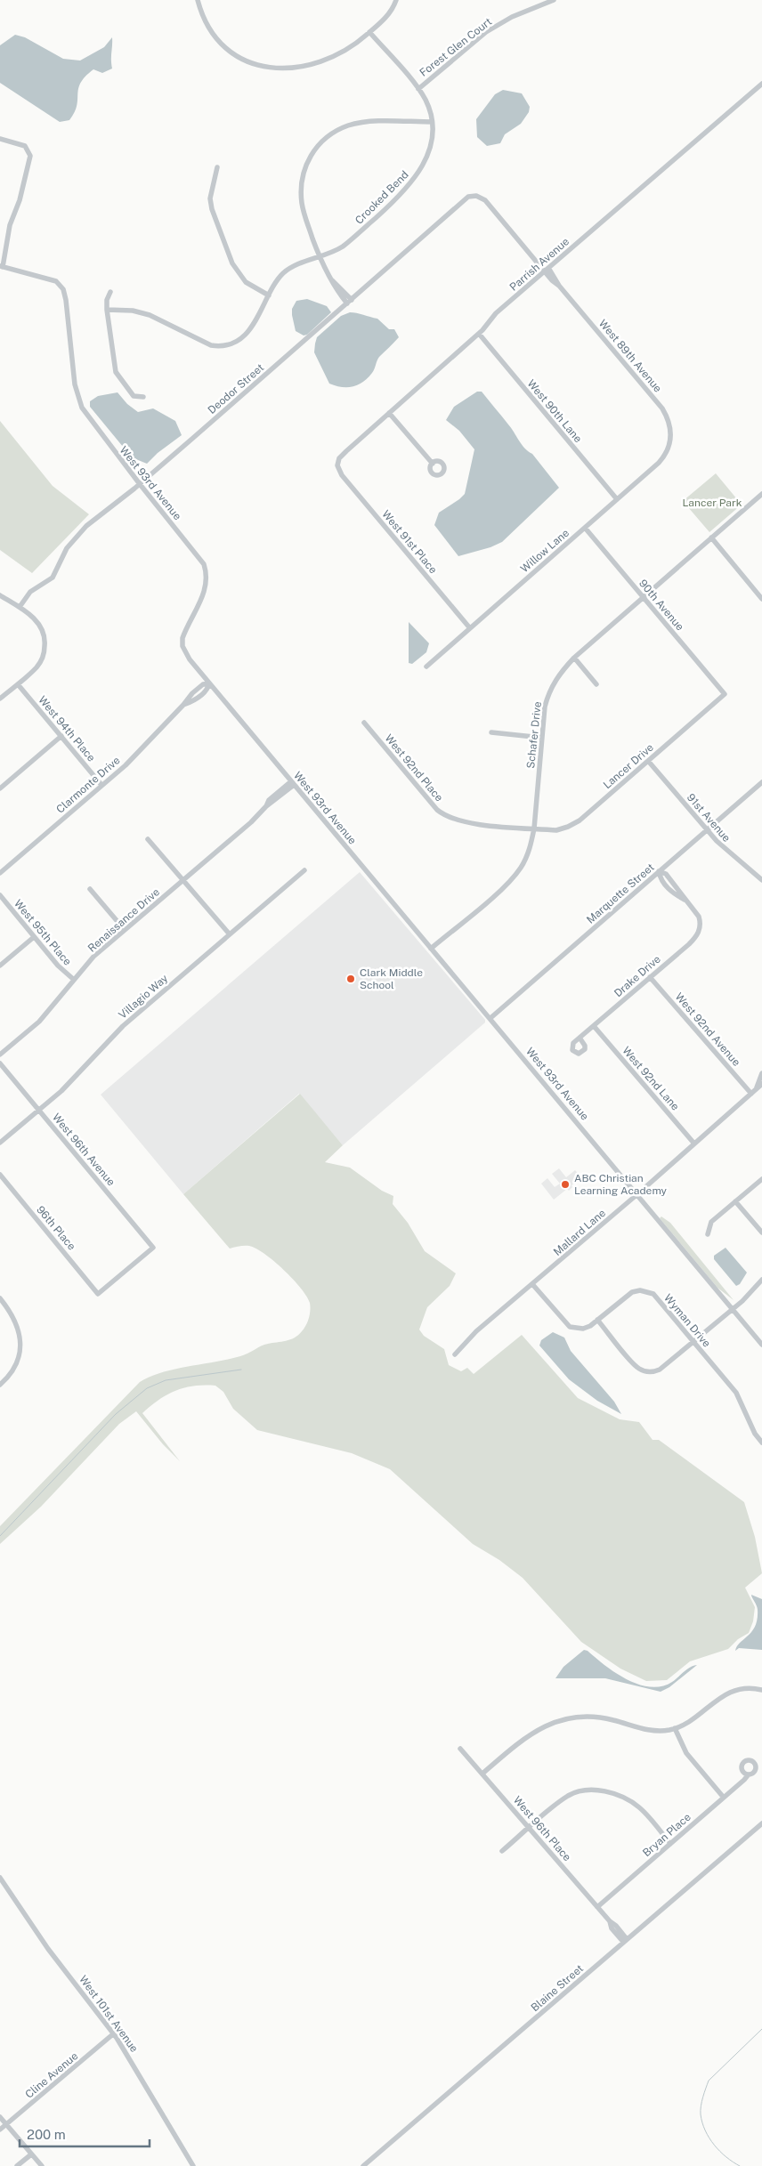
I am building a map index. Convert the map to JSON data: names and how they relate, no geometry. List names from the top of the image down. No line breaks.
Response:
{"streets":{"street":["Forest Glen Court","Crooked Bend","Parrish Avenue","West 89th Avenue","Deodor Street","West 90th Lane","West 93rd Avenue","West 91st Place","Willow Lane","90th Avenue","West 94th Place","Schafer Drive","Lancer Drive","West 92nd Place","Clarmonte Drive","91st Avenue","Marquette Street","Renaissance Drive","West 95th Place","Drake Drive","Villagio Way","West 92nd Avenue","West 92nd Lane","West 96th Avenue","96th Place","Mallard Lane","Wyman Drive","West 96th Place","Bryan Place","Blaine Street","West 101st Avenue","Cline Avenue"]},"crossings":[["Forest Glen Court","Crooked Bend"],["Parrish Avenue","West 89th Avenue"],["Parrish Avenue","West 90th Lane"],["Parrish Avenue","West 91st Place"],["West 89th Avenue","Deodor Street"],["West 89th Avenue","Willow Lane"],["Deodor Street","West 93rd Avenue"],["West 90th Lane","Willow Lane"],["West 93rd Avenue","Schafer Drive"],["West 93rd Avenue","Clarmonte Drive"],["West 93rd Avenue","Marquette Street"],["West 93rd Avenue","Renaissance Drive"],["West 93rd Avenue","Mallard Lane"],["West 91st Place","Willow Lane"],["Willow Lane","90th Avenue"],["90th Avenue","Schafer Drive"],["90th Avenue","Lancer Drive"],["West 94th Place","Clarmonte Drive"],["Schafer Drive","Lancer Drive"],["Schafer Drive","West 92nd Place"],["Lancer Drive","West 92nd Place"],["Lancer Drive","91st Avenue"],["91st Avenue","Marquette Street"],["Marquette Street","Drake Drive"],["Renaissance Drive","West 95th Place"],["Drake Drive","West 92nd Avenue"],["Drake Drive","West 92nd Lane"],["Villagio Way","West 96th Avenue"],["West 92nd Avenue","Mallard Lane"],["West 92nd Lane","Mallard Lane"],["West 96th Avenue","96th Place"],["Mallard Lane","Wyman Drive"],["West 96th Place","Bryan Place"],["West 96th Place","Blaine Street"],["West 101st Avenue","Cline Avenue"]],"parks":["Lancer Park"],"places":["Clark Middle School","ABC Christian Learning Academy"],"scale_bar":"200 m"}
